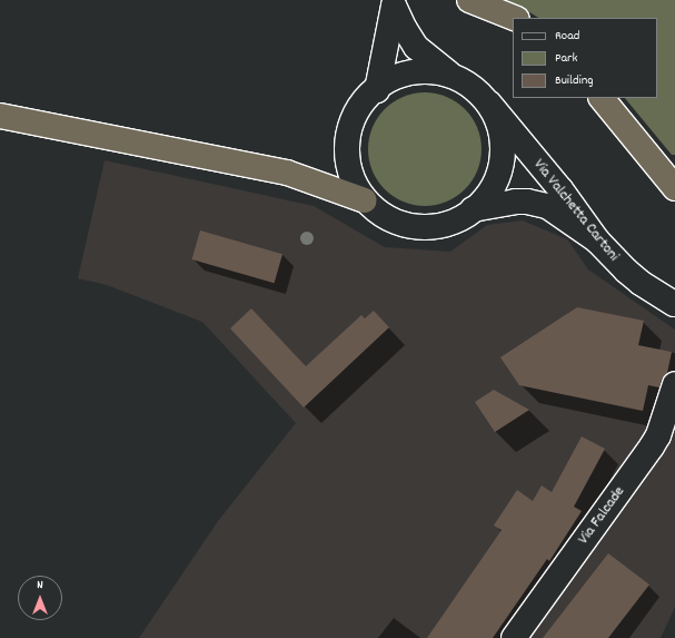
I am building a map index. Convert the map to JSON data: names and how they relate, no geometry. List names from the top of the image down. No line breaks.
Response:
{"streets":{"street":["Via Valchetta Cartoni","Via Falcade"]},"legend":["Road","Park","Building"],"north":"top"}
